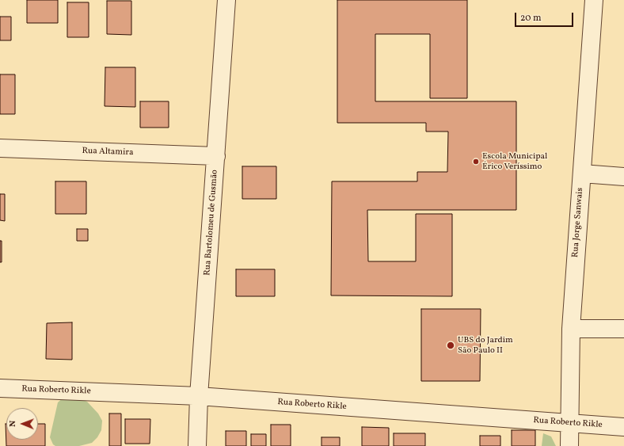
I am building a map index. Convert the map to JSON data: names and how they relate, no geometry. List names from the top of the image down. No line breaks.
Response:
{"streets":{"street":["Rua Altamira","Rua Bartolomeu de Gusmão","Rua Jorge Sanwais","Rua Roberto Rikle"]},"crossings":[["Rua Altamira","Rua Bartolomeu de Gusmão"],["Rua Bartolomeu de Gusmão","Rua Roberto Rikle"],["Rua Jorge Sanwais","Rua Roberto Rikle"]],"places":["Escola Municipal Érico Veríssimo","UBS do Jardim São Paulo II"],"scale_bar":"20 m","north":"left"}
